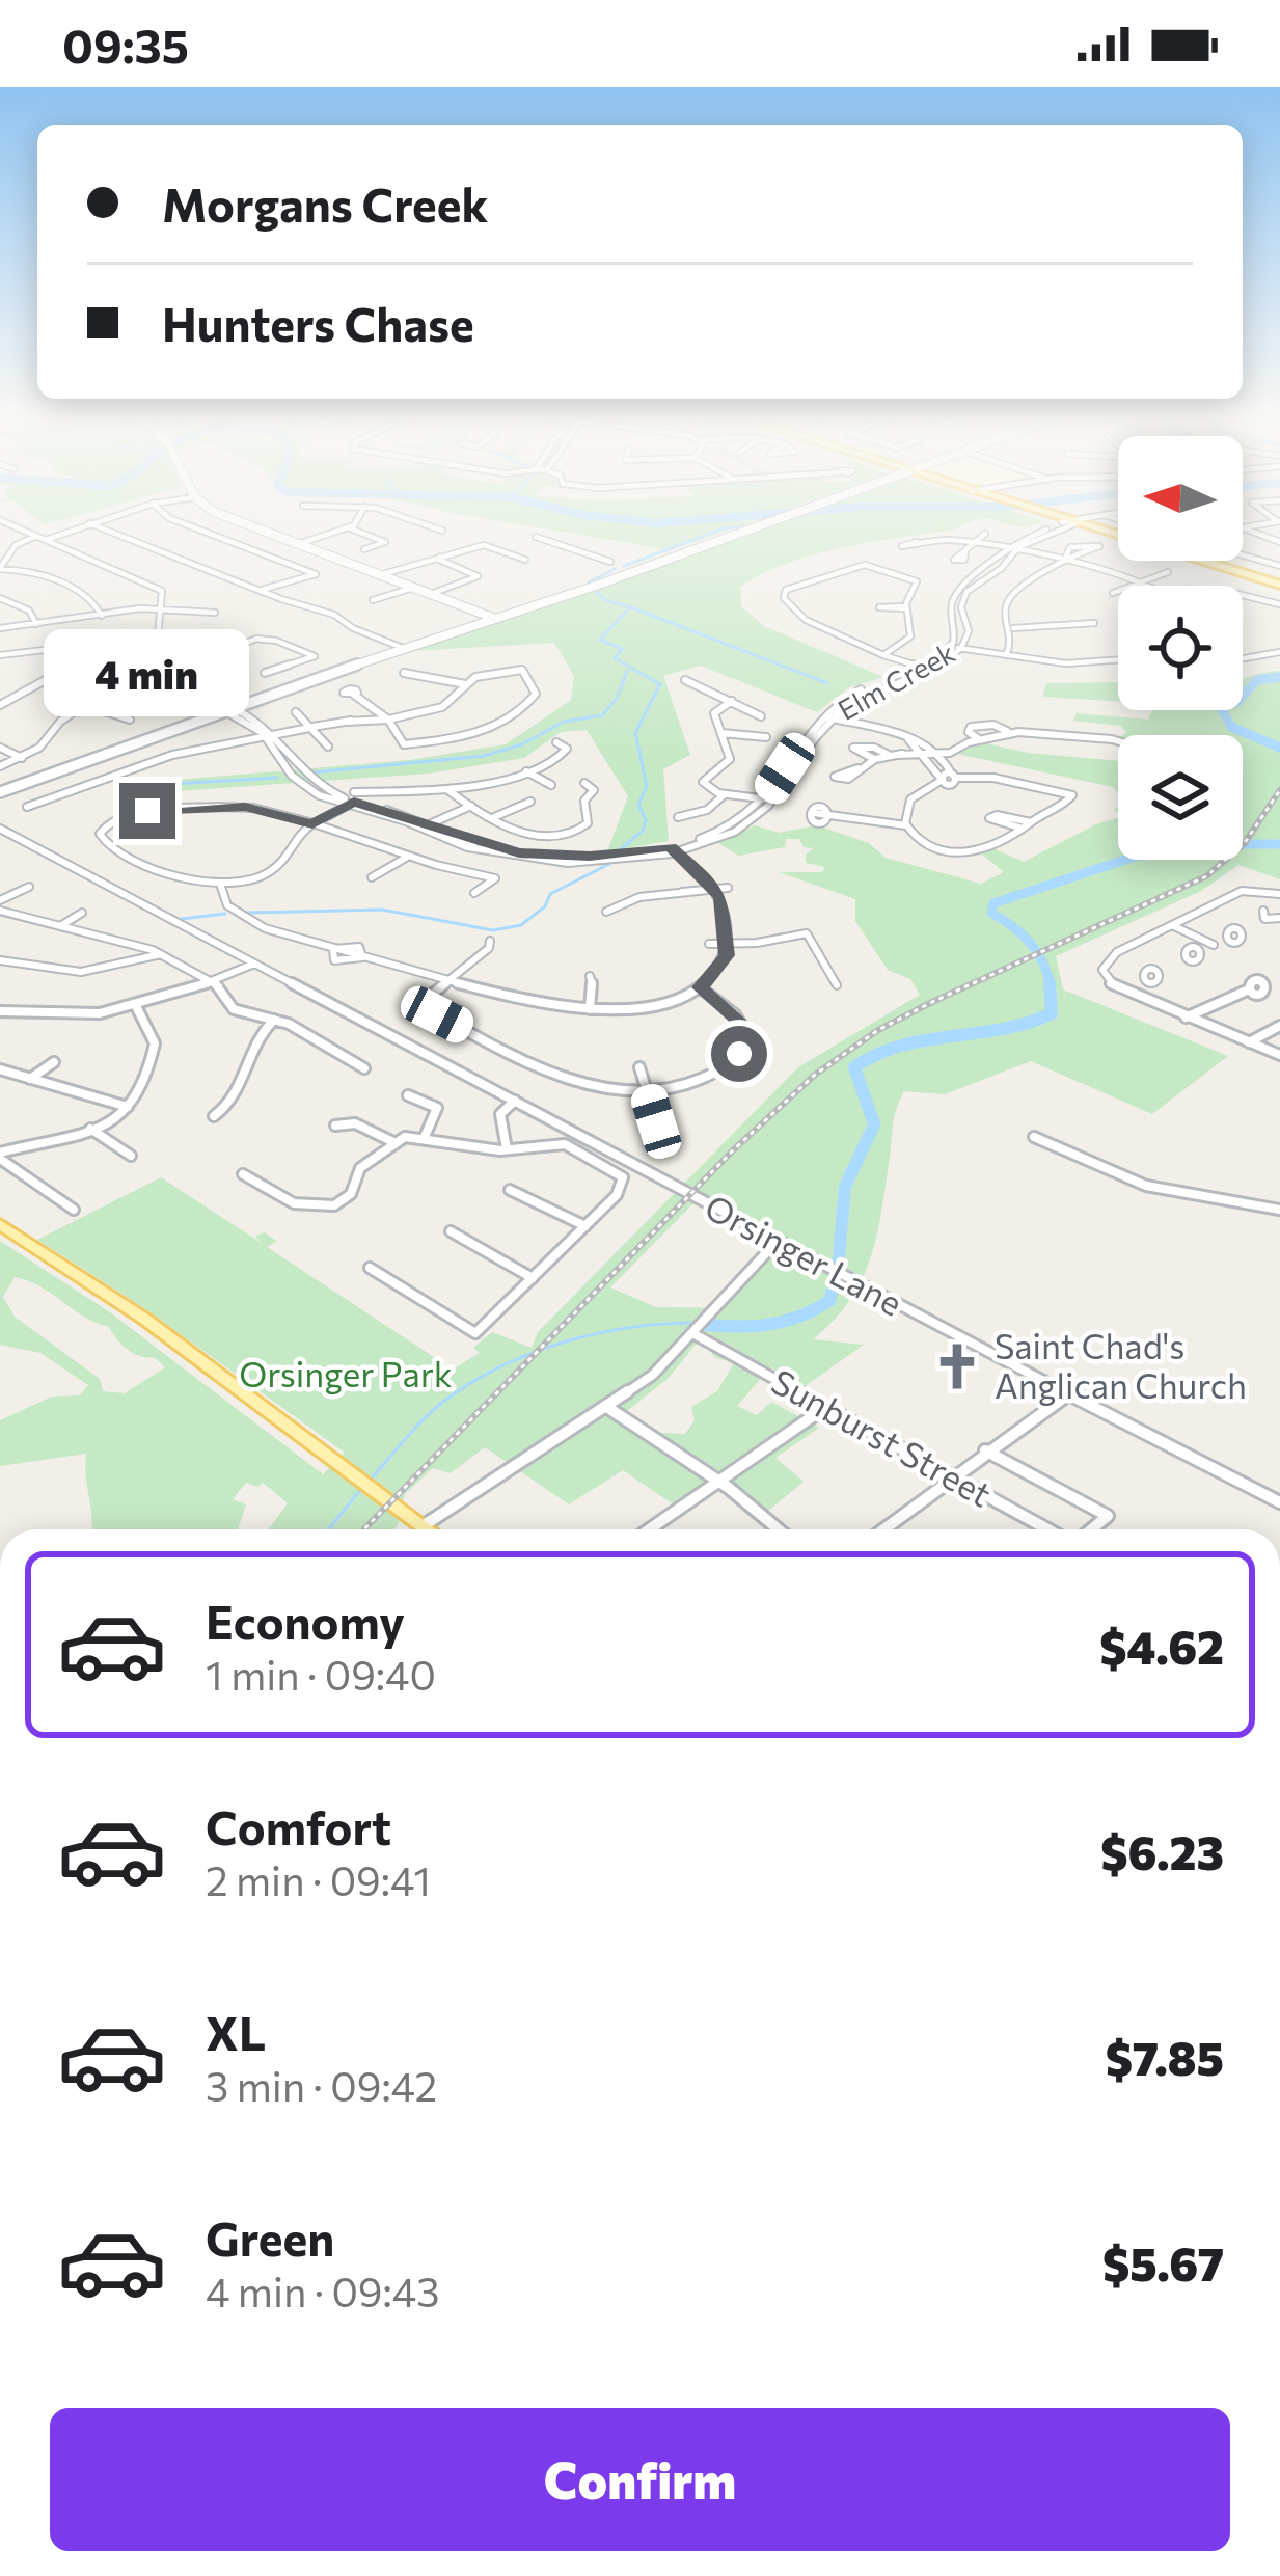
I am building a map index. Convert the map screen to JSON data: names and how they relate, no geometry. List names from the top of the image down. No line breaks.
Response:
{"streets":{"street":["Elm Creek","Orsinger Lane","Sunburst Street"]},"parks":["Orsinger Park"],"places":{"church":["Saint Chad's Anglican Church"]},"north":"left","page":{"status":"09:35","banner":["Morgans Creek","Hunters Chase"],"bubble":"4 min","list":[{"name":"Economy","note":"1 min · 09:40","value":"$4.62"},{"name":"Comfort","note":"2 min · 09:41","value":"$6.23"},{"name":"XL","note":"3 min · 09:42","value":"$7.85"},{"name":"Green","note":"4 min · 09:43","value":"$5.67"}],"buttons":"Confirm"}}
